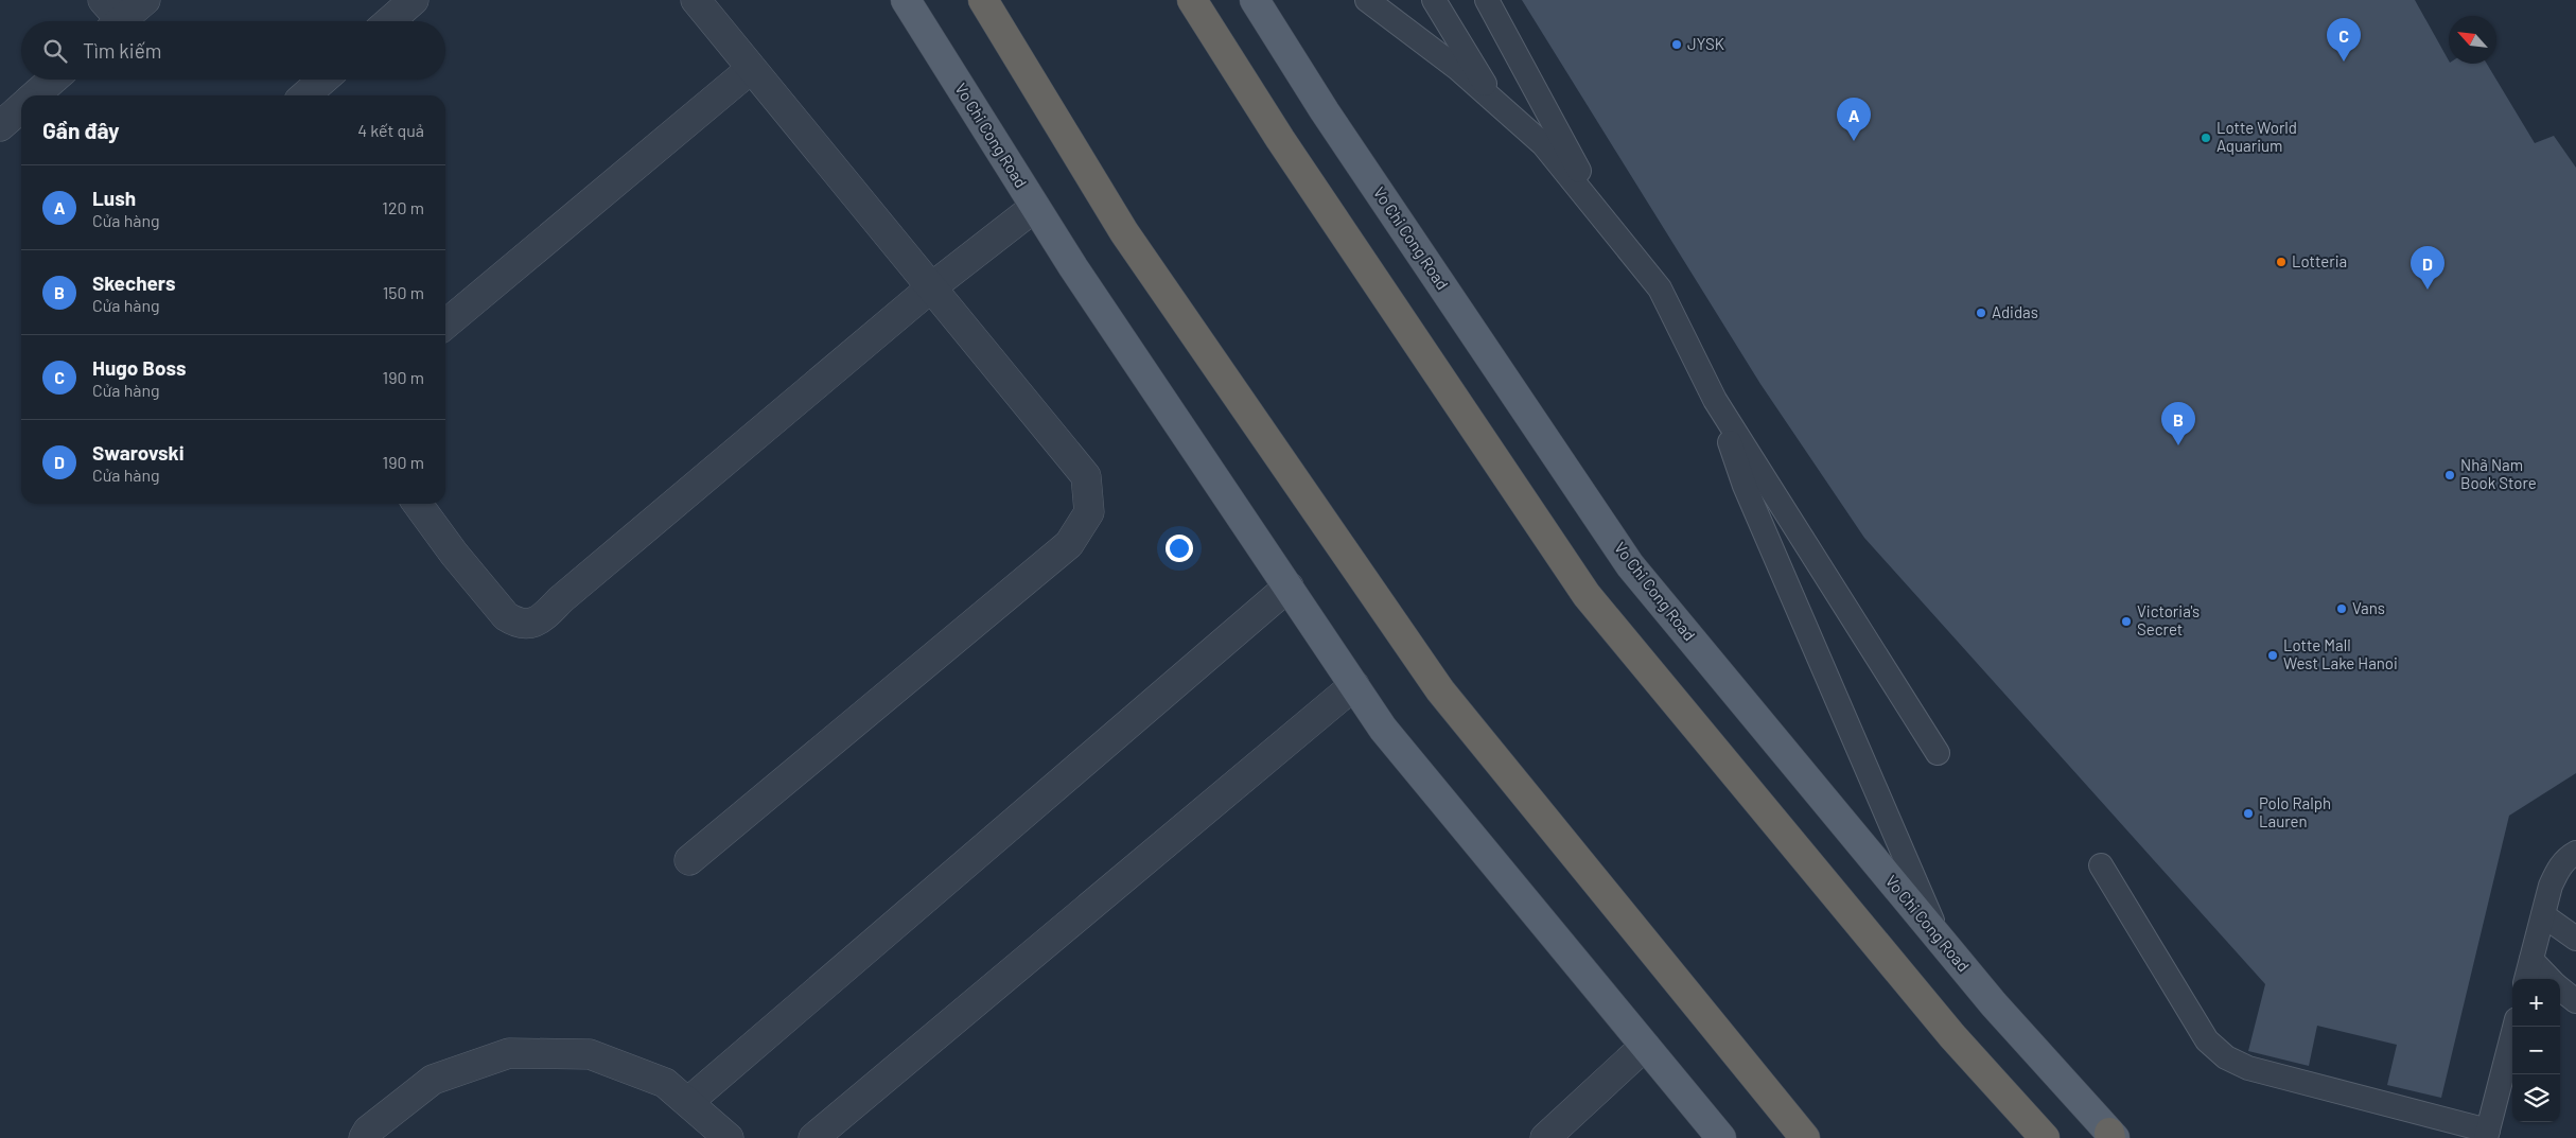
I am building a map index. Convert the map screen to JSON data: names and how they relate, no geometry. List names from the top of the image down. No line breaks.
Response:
{"streets":{"main road":["Vo Chi Cong Road"]},"places":["JYSK","Lotte World Aquarium","Lotteria","Adidas","Nhã Nam Book Store","Vans","Victoria's Secret","Lotte Mall West Lake Hanoi","Polo Ralph Lauren"],"north":"top left","page":{"pins":["C","A","D","B"],"search":"Tìm kiếm","heading":["Gần đây","4 kết quả"],"list":[{"mark":"A","name":"Lush","note":"Cửa hàng","value":"120 m"},{"mark":"B","name":"Skechers","note":"Cửa hàng","value":"150 m"},{"mark":"C","name":"Hugo Boss","note":"Cửa hàng","value":"190 m"},{"mark":"D","name":"Swarovski","note":"Cửa hàng","value":"190 m"}],"map_buttons":["+","−"]}}
